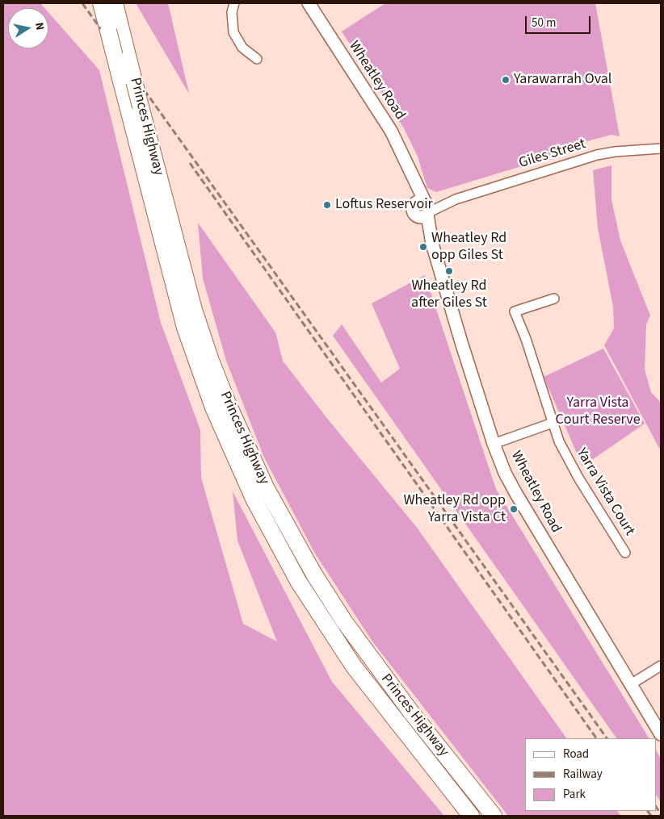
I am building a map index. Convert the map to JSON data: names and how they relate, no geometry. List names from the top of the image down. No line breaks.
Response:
{"streets":{"highway":["Princes Highway"],"street":["Wheatley Road","Giles Street","Yarra Vista Court"]},"crossings":[["Wheatley Road","Giles Street"]],"parks":["Yarra Vista Court Reserve"],"places":["Yarawarrah Oval","Loftus Reservoir","Wheatley Rd opp Giles St","Wheatley Rd after Giles St","Wheatley Rd opp Yarra Vista Ct"],"legend":["Road","Railway","Park"],"scale_bar":"50 m","north":"right"}
